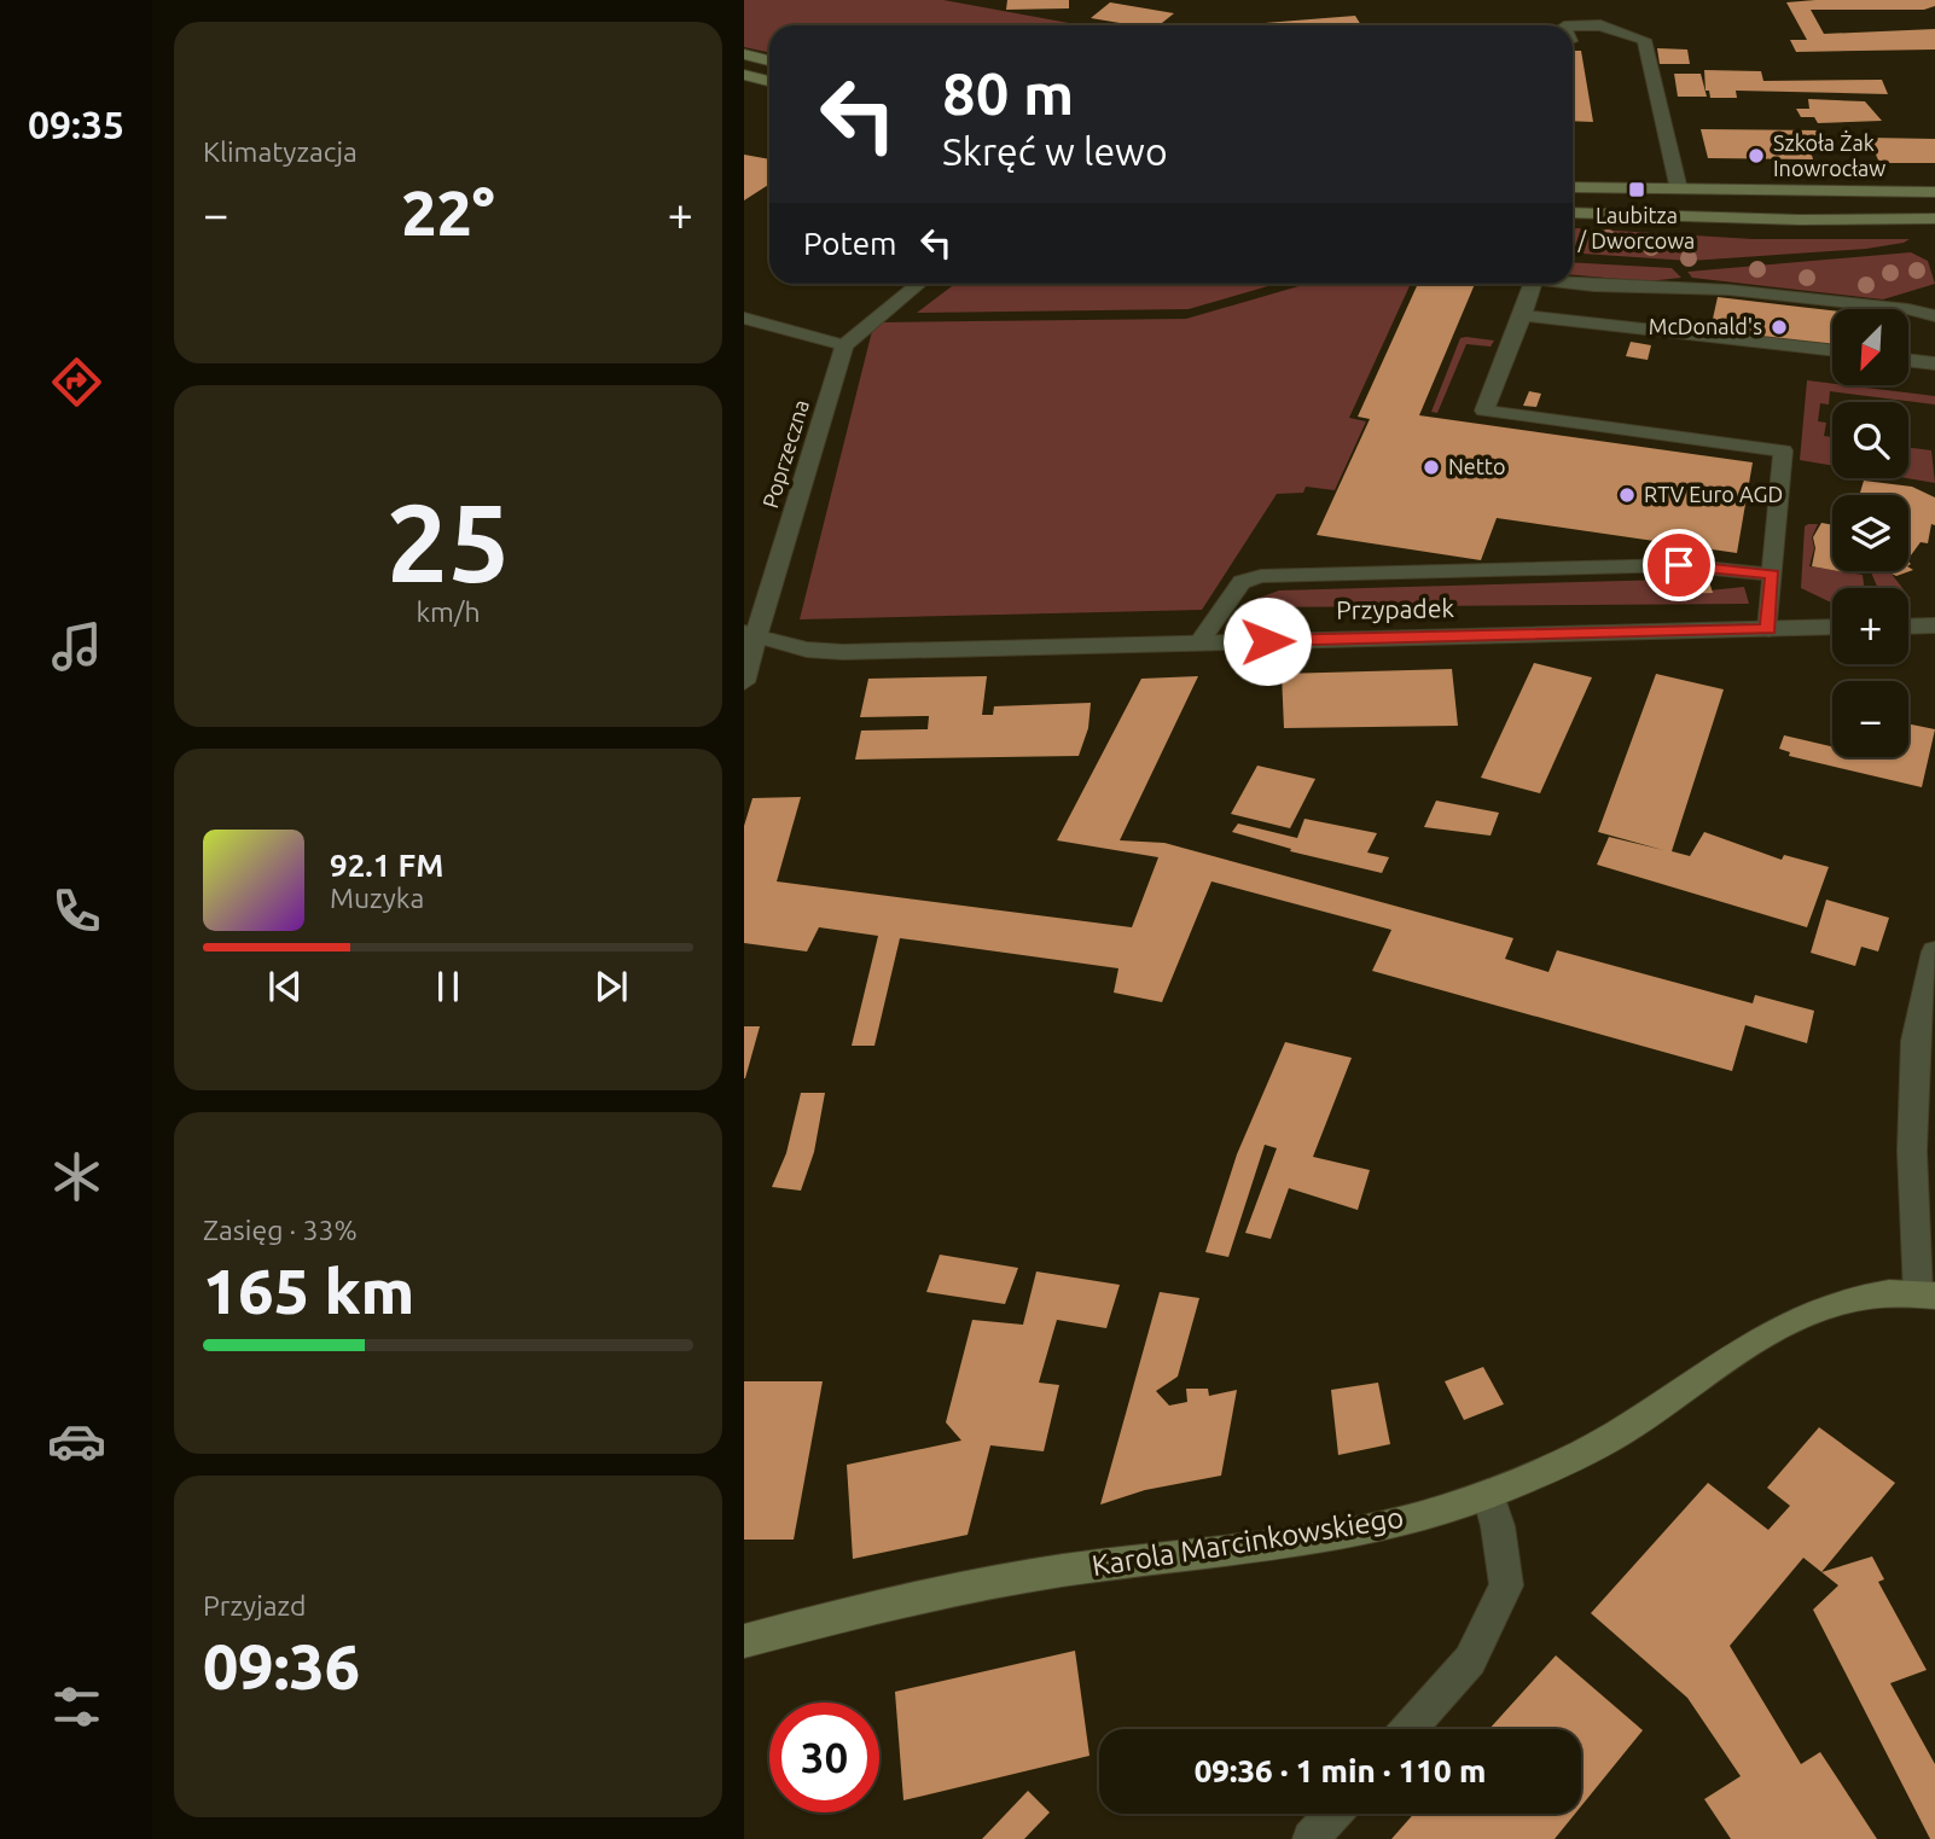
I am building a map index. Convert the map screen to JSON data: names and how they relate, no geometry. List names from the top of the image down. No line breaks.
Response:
{"streets":{"main road":["Karola Marcinkowskiego"],"street":["Poprzeczna","Przypadek"]},"crossings":[["Poprzeczna","Przypadek"]],"places":{"other":["Szkoła Żak Inowrocław","McDonald's","Netto","RTV Euro AGD"],"transit":["Laubitza / Dworcowa"]},"north":"bottom left","page":{"tabs":"09:35","tile":["Klimatyzacja",["25","km/h"],["Zasięg · 33%","165 km"],["Przyjazd","09:36"]],"turn":["80 m","Skręć w lewo"],"heat":["−","22°","+"],"then":"Potem","map_buttons":["+","−"],"song":["92.1 FM","Muzyka"],"limit":"30","trip":"09:36 · 1 min · 110 m"}}
